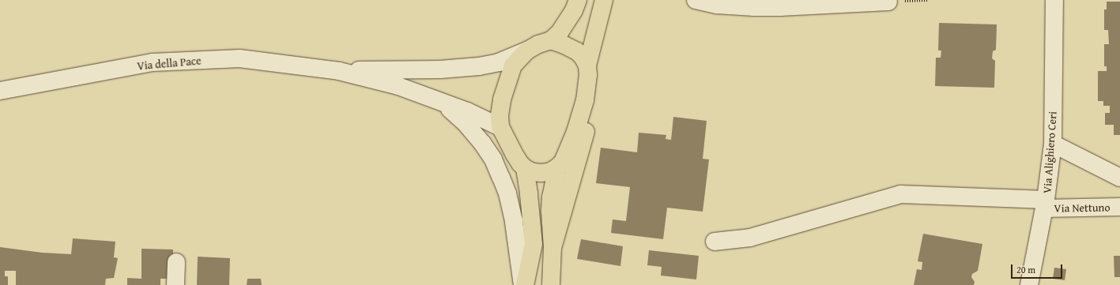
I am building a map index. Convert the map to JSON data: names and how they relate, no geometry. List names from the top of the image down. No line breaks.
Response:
{"streets":{"street":["Via della Pace","Via Alighiero Ceri","Via Nettuno"]},"crossings":[["Via Alighiero Ceri","Via Nettuno"]],"scale_bar":"20 m"}
